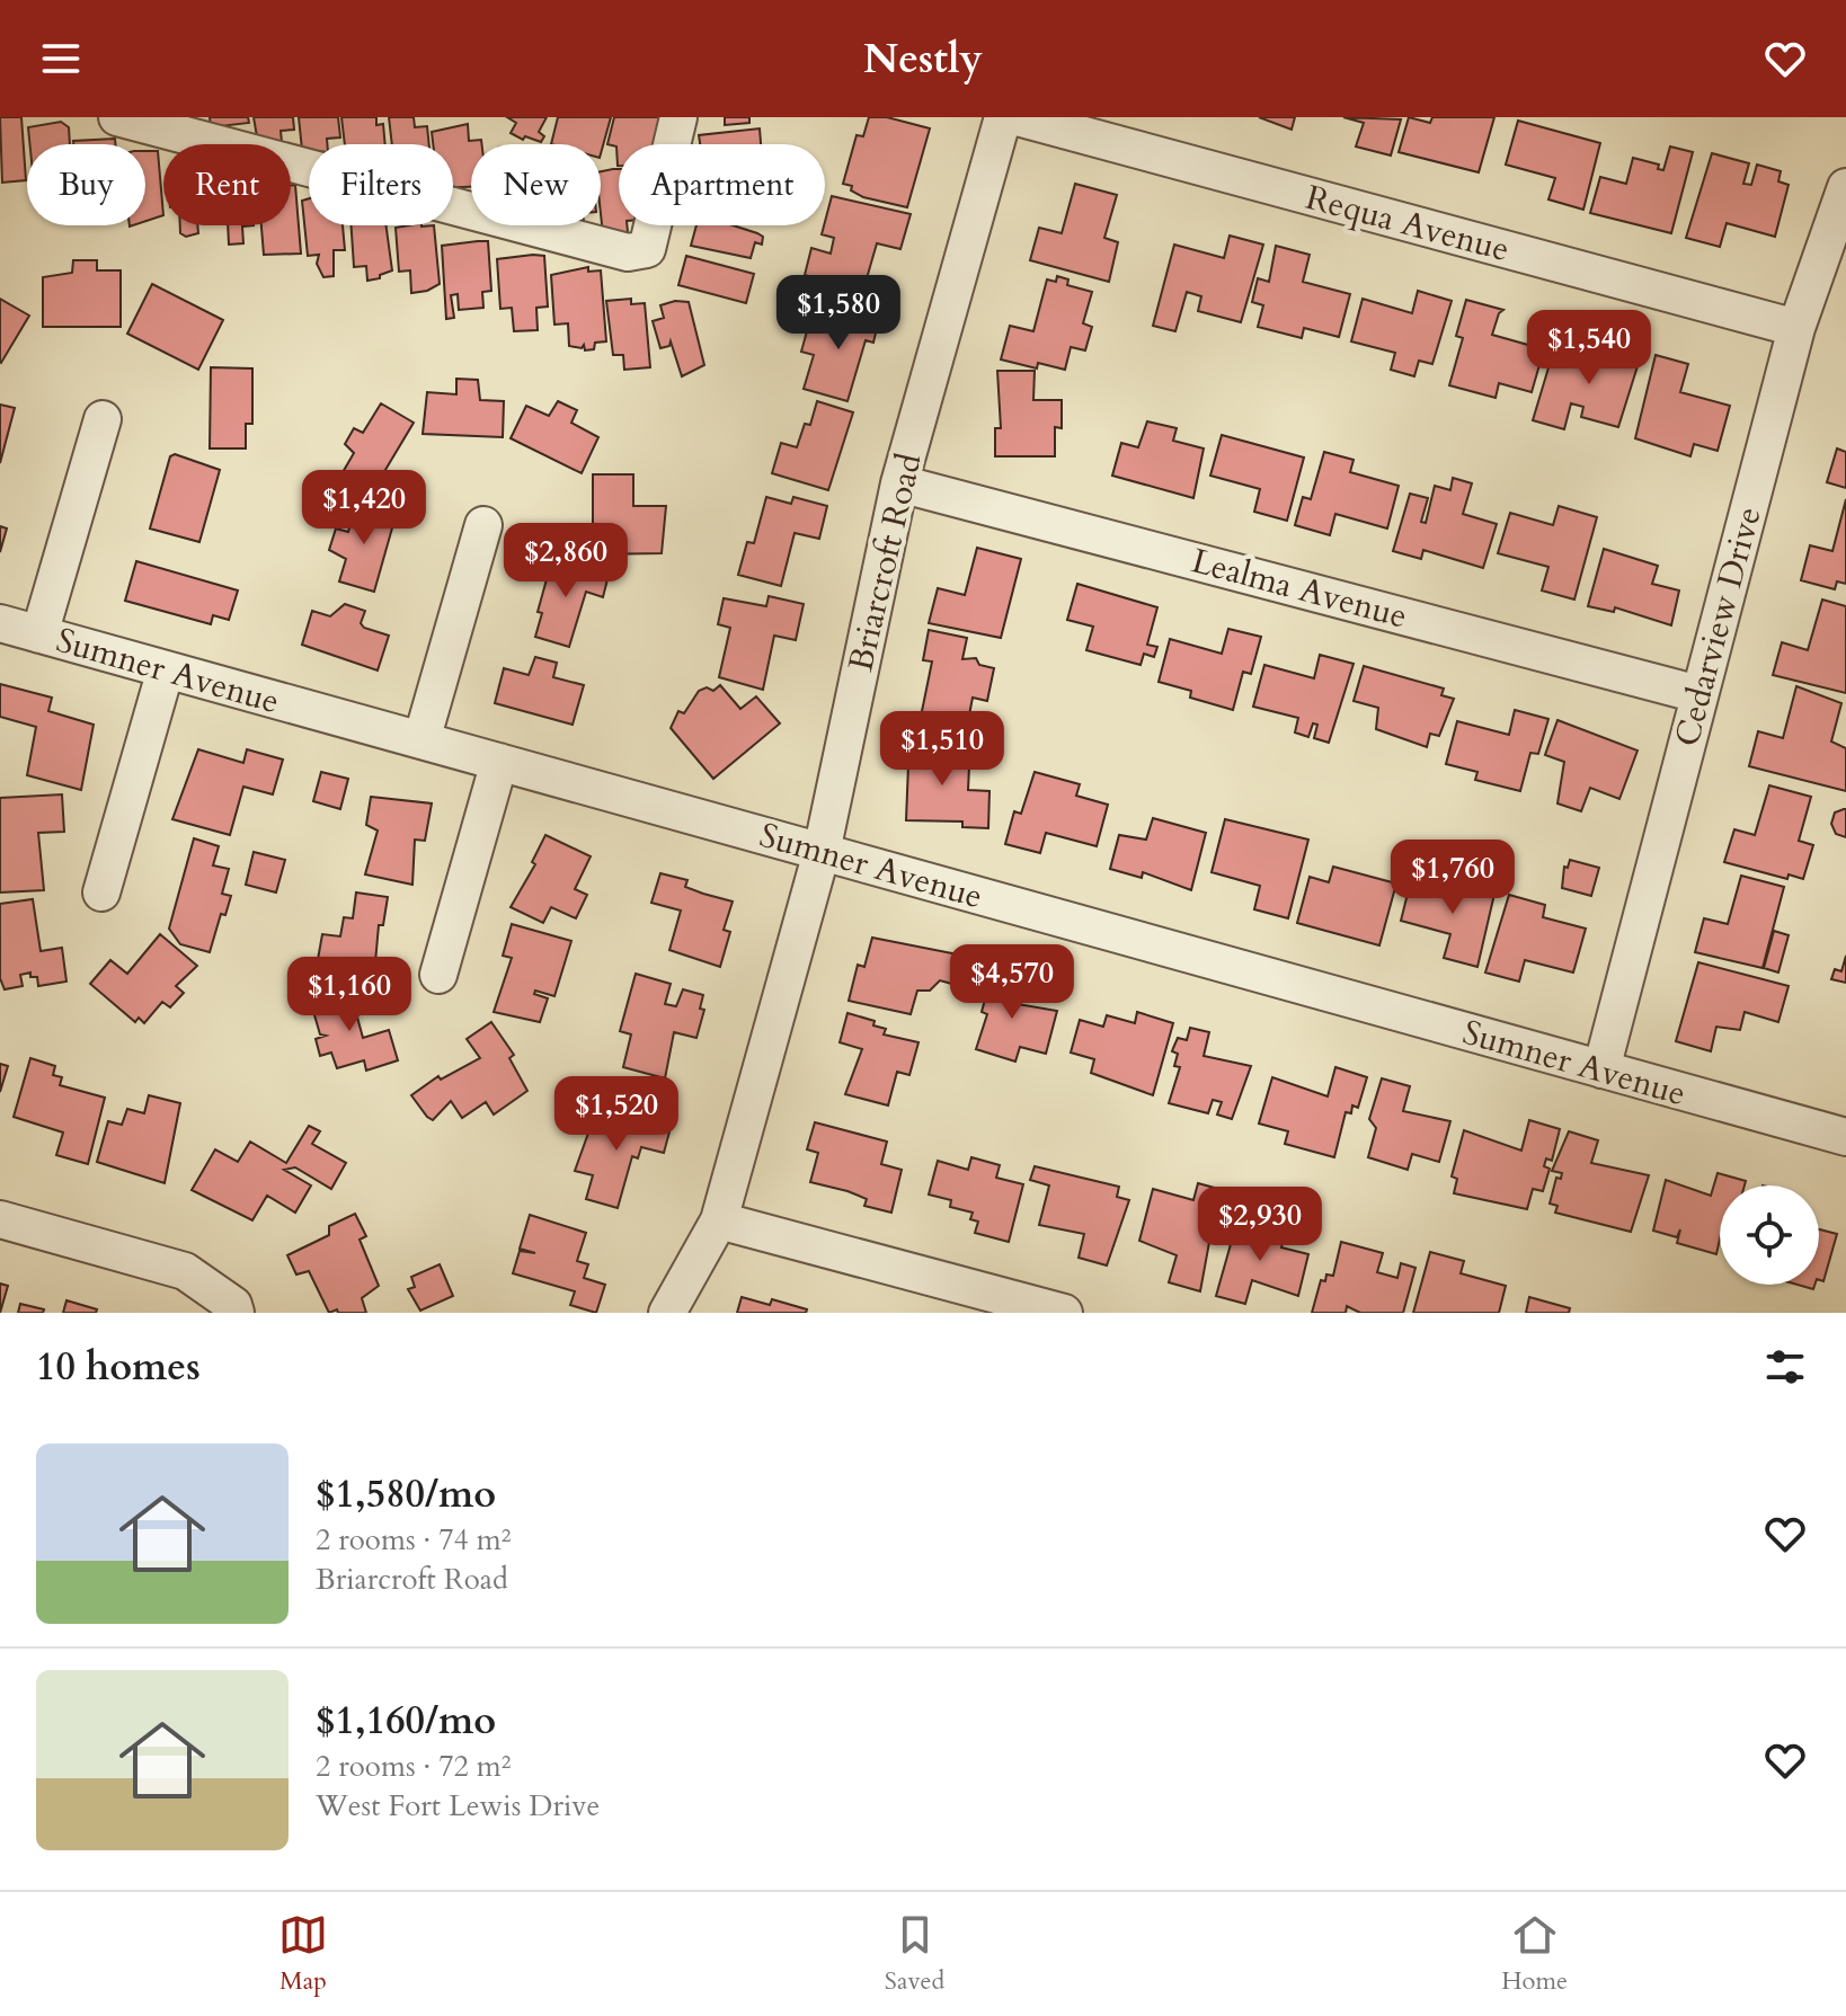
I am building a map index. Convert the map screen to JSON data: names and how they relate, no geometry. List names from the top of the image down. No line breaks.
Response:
{"streets":{"street":["Requa Avenue","Briarcroft Road","Lealma Avenue","Cedarview Drive","Sumner Avenue"]},"crossings":[["Requa Avenue","Cedarview Drive"],["Briarcroft Road","Lealma Avenue"],["Briarcroft Road","Sumner Avenue"],["Lealma Avenue","Cedarview Drive"],["Cedarview Drive","Sumner Avenue"]],"page":{"header":"Nestly","chip":["Buy","Rent","Filters","New","Apartment"],"price":["$1,580","$1,540","$1,420","$2,860","$1,510","$1,760","$4,570","$1,160","$1,520","$2,930"],"heading":"10 homes","list":[{"name":"$1,580/mo","note":"2 rooms · 74 m² · Briarcroft Road"},{"name":"$1,160/mo","note":"2 rooms · 72 m² · West Fort Lewis Drive"}],"tabs":["Map","Saved","Home"]}}
